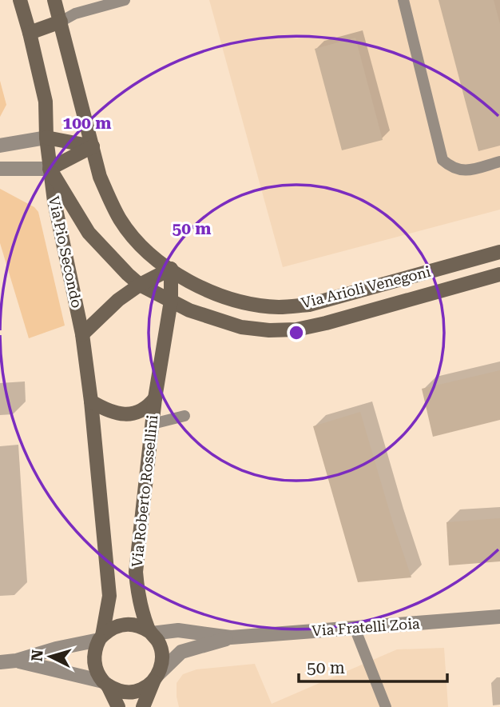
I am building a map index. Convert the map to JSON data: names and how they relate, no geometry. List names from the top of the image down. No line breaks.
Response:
{"streets":{"main road":["Via Pio Secondo","Via Arioli Venegoni","Via Roberto Rossellini","Via Fratelli Zoia"]},"crossings":[["Via Pio Secondo","Via Arioli Venegoni"],["Via Pio Secondo","Via Roberto Rossellini"],["Via Arioli Venegoni","Via Roberto Rossellini"],["Via Roberto Rossellini","Via Fratelli Zoia"]],"scale_bar":"50 m","north":"left","rings":["100 m","50 m"]}
